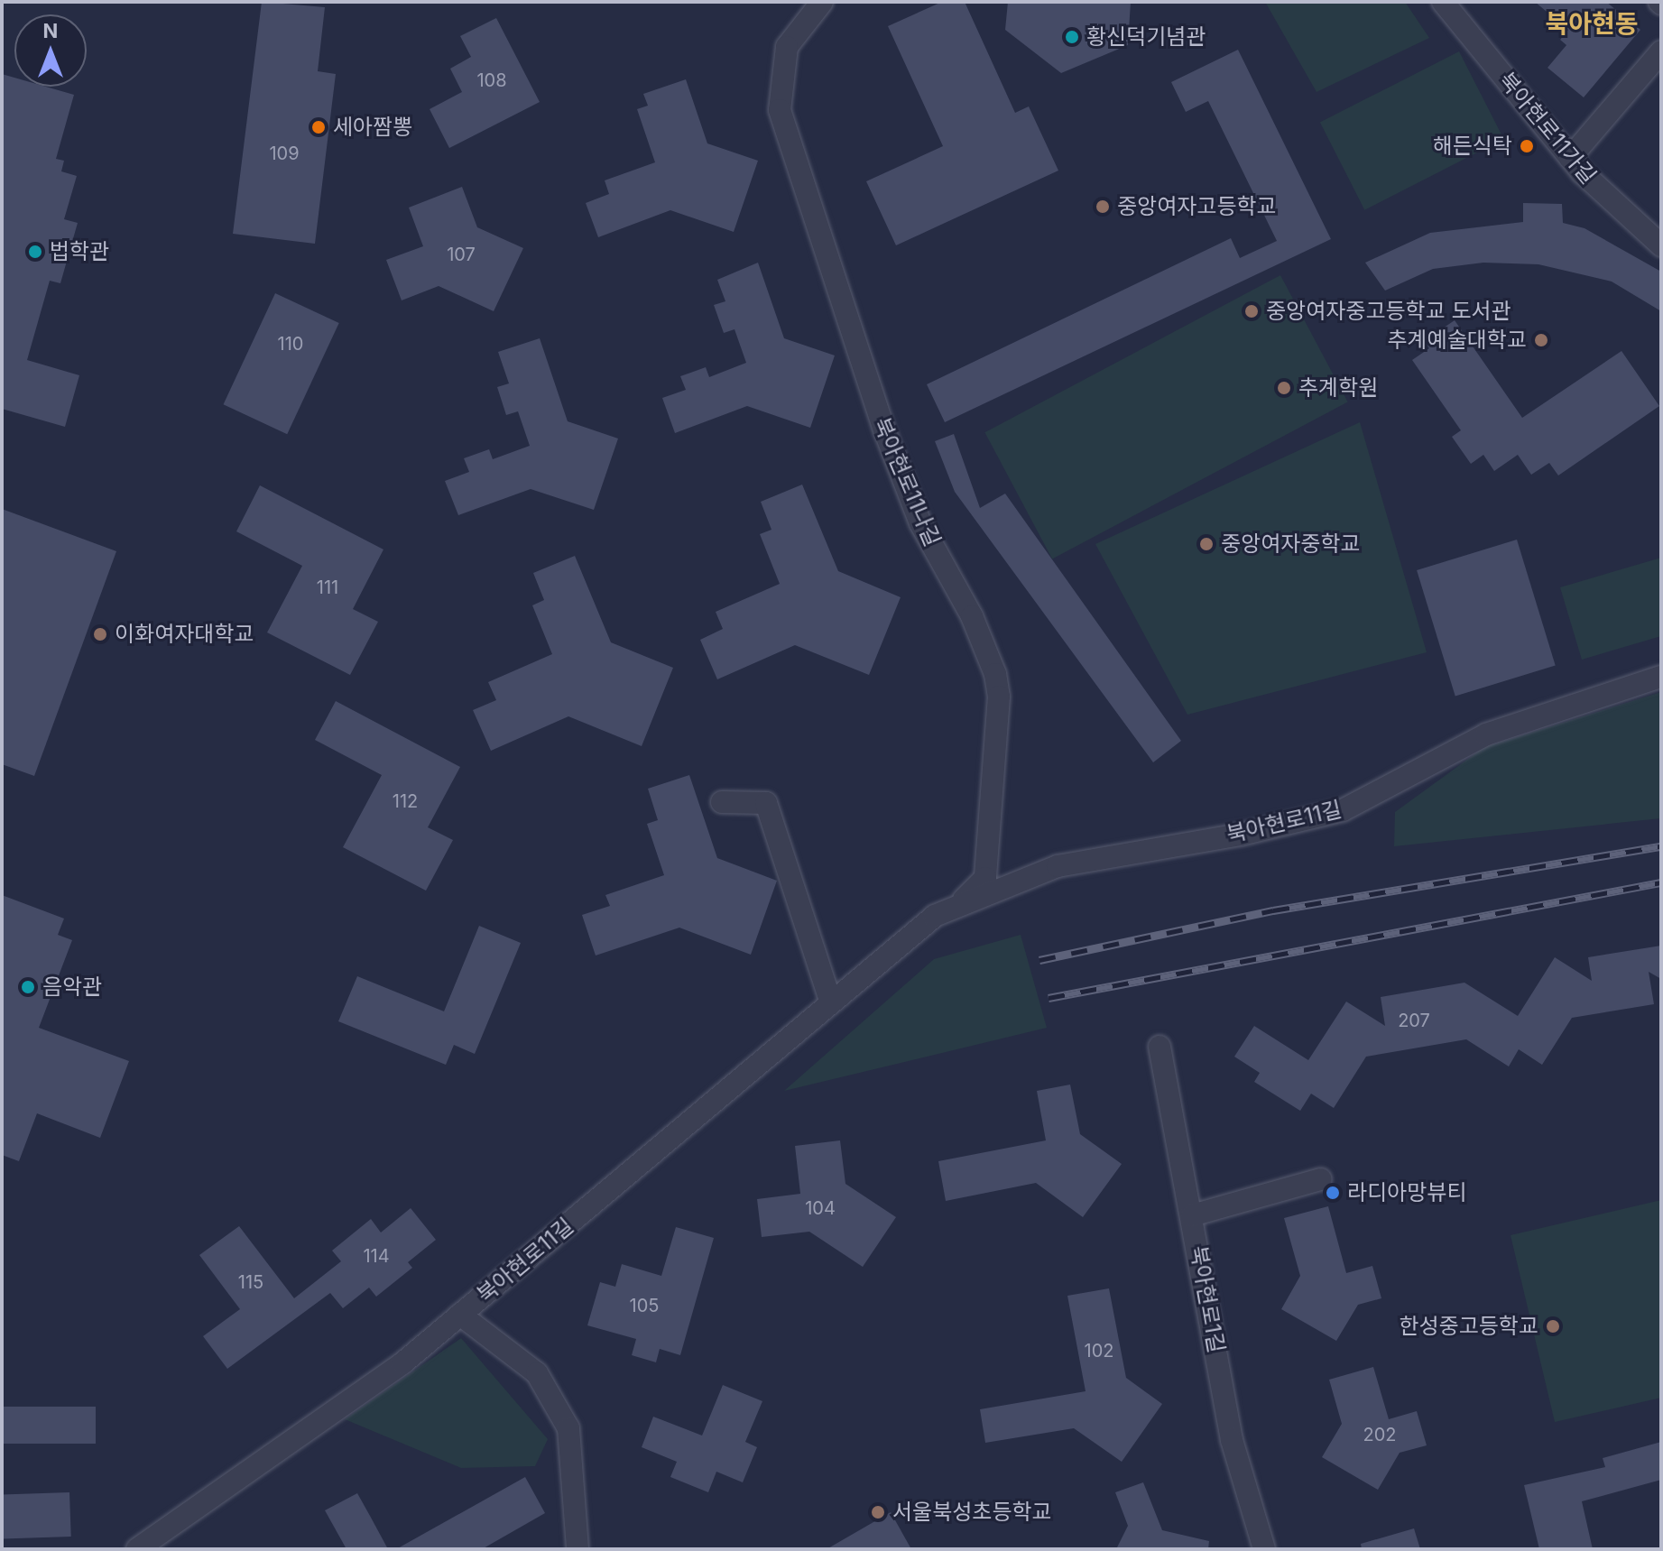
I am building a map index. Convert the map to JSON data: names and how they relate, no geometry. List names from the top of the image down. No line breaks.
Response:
{"streets":{"street":["북아현로11가길","북아현로11나길","북아현로11길","북아현로1길"]},"crossings":[["북아현로11나길","북아현로11길"]],"districts":["북아현동"],"places":["황신덕기념관","세아짬뽕","해든식탁","중앙여자고등학교","법학관","중앙여자중고등학교 도서관","추계예술대학교","추계학원","중앙여자중학교","이화여자대학교","음악관","라디아망뷰티","한성중고등학교","서울북성초등학교"],"house_numbers":["108","109","107","110","111","112","207","104","114","115","105","102","202"],"north":"top"}
